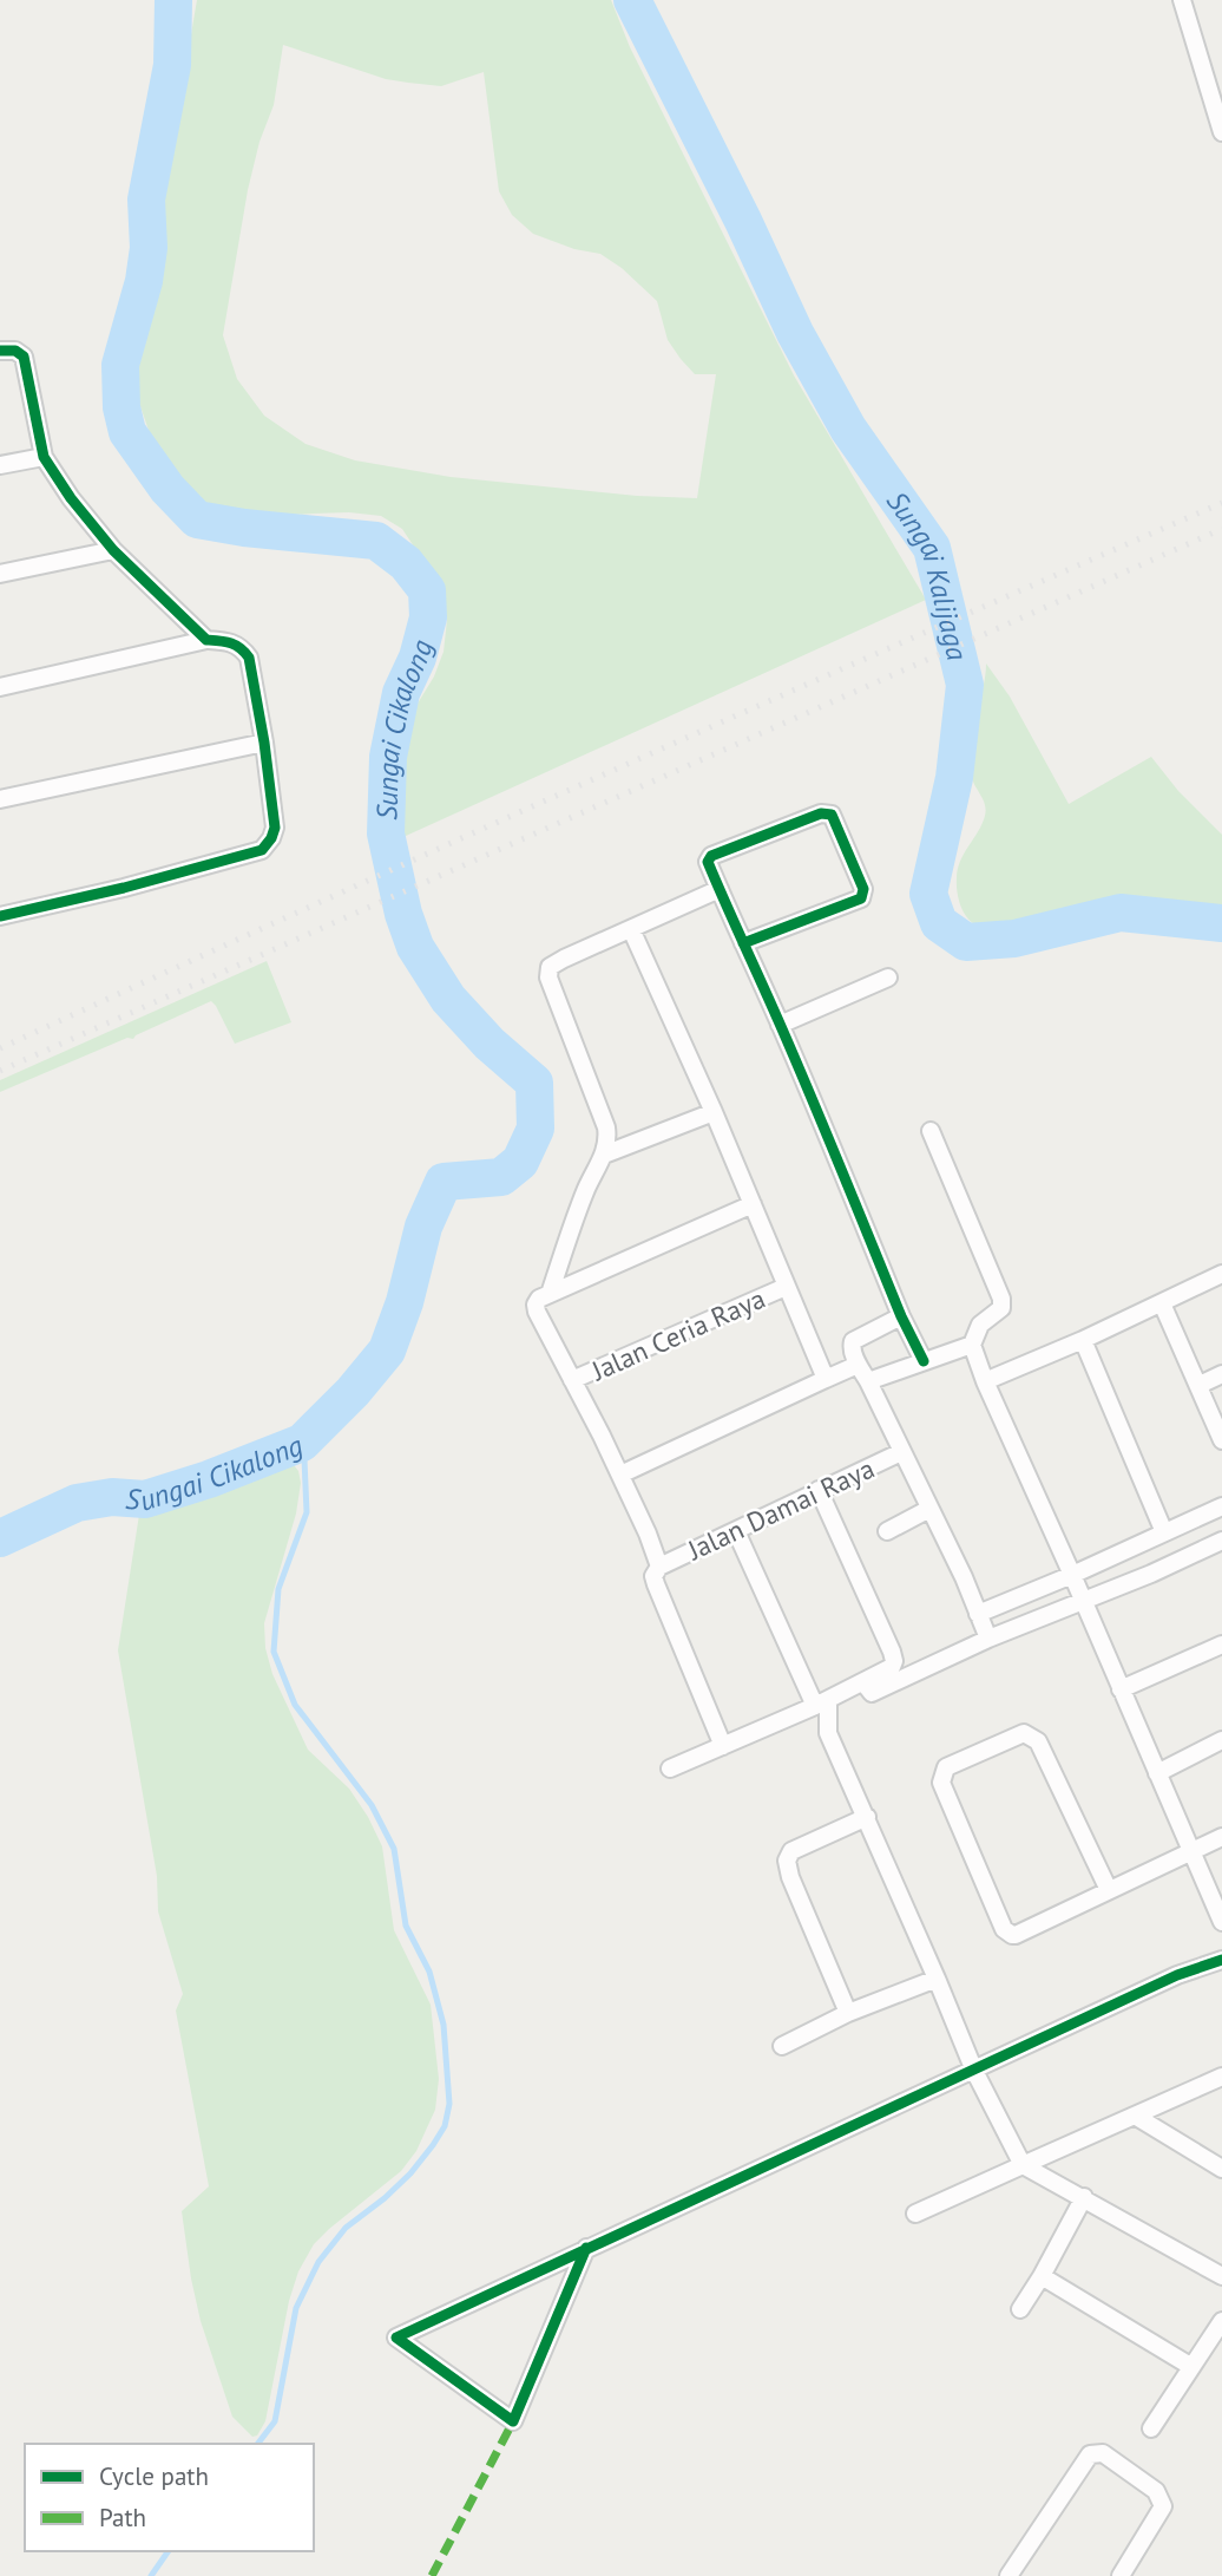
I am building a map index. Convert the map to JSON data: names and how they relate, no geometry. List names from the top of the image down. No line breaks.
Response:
{"streets":{"street":["Jalan Ceria Raya","Jalan Damai Raya"]},"water":["Sungai Kalijaga","Sungai Cikalong"],"legend":["Cycle path","Path"]}
